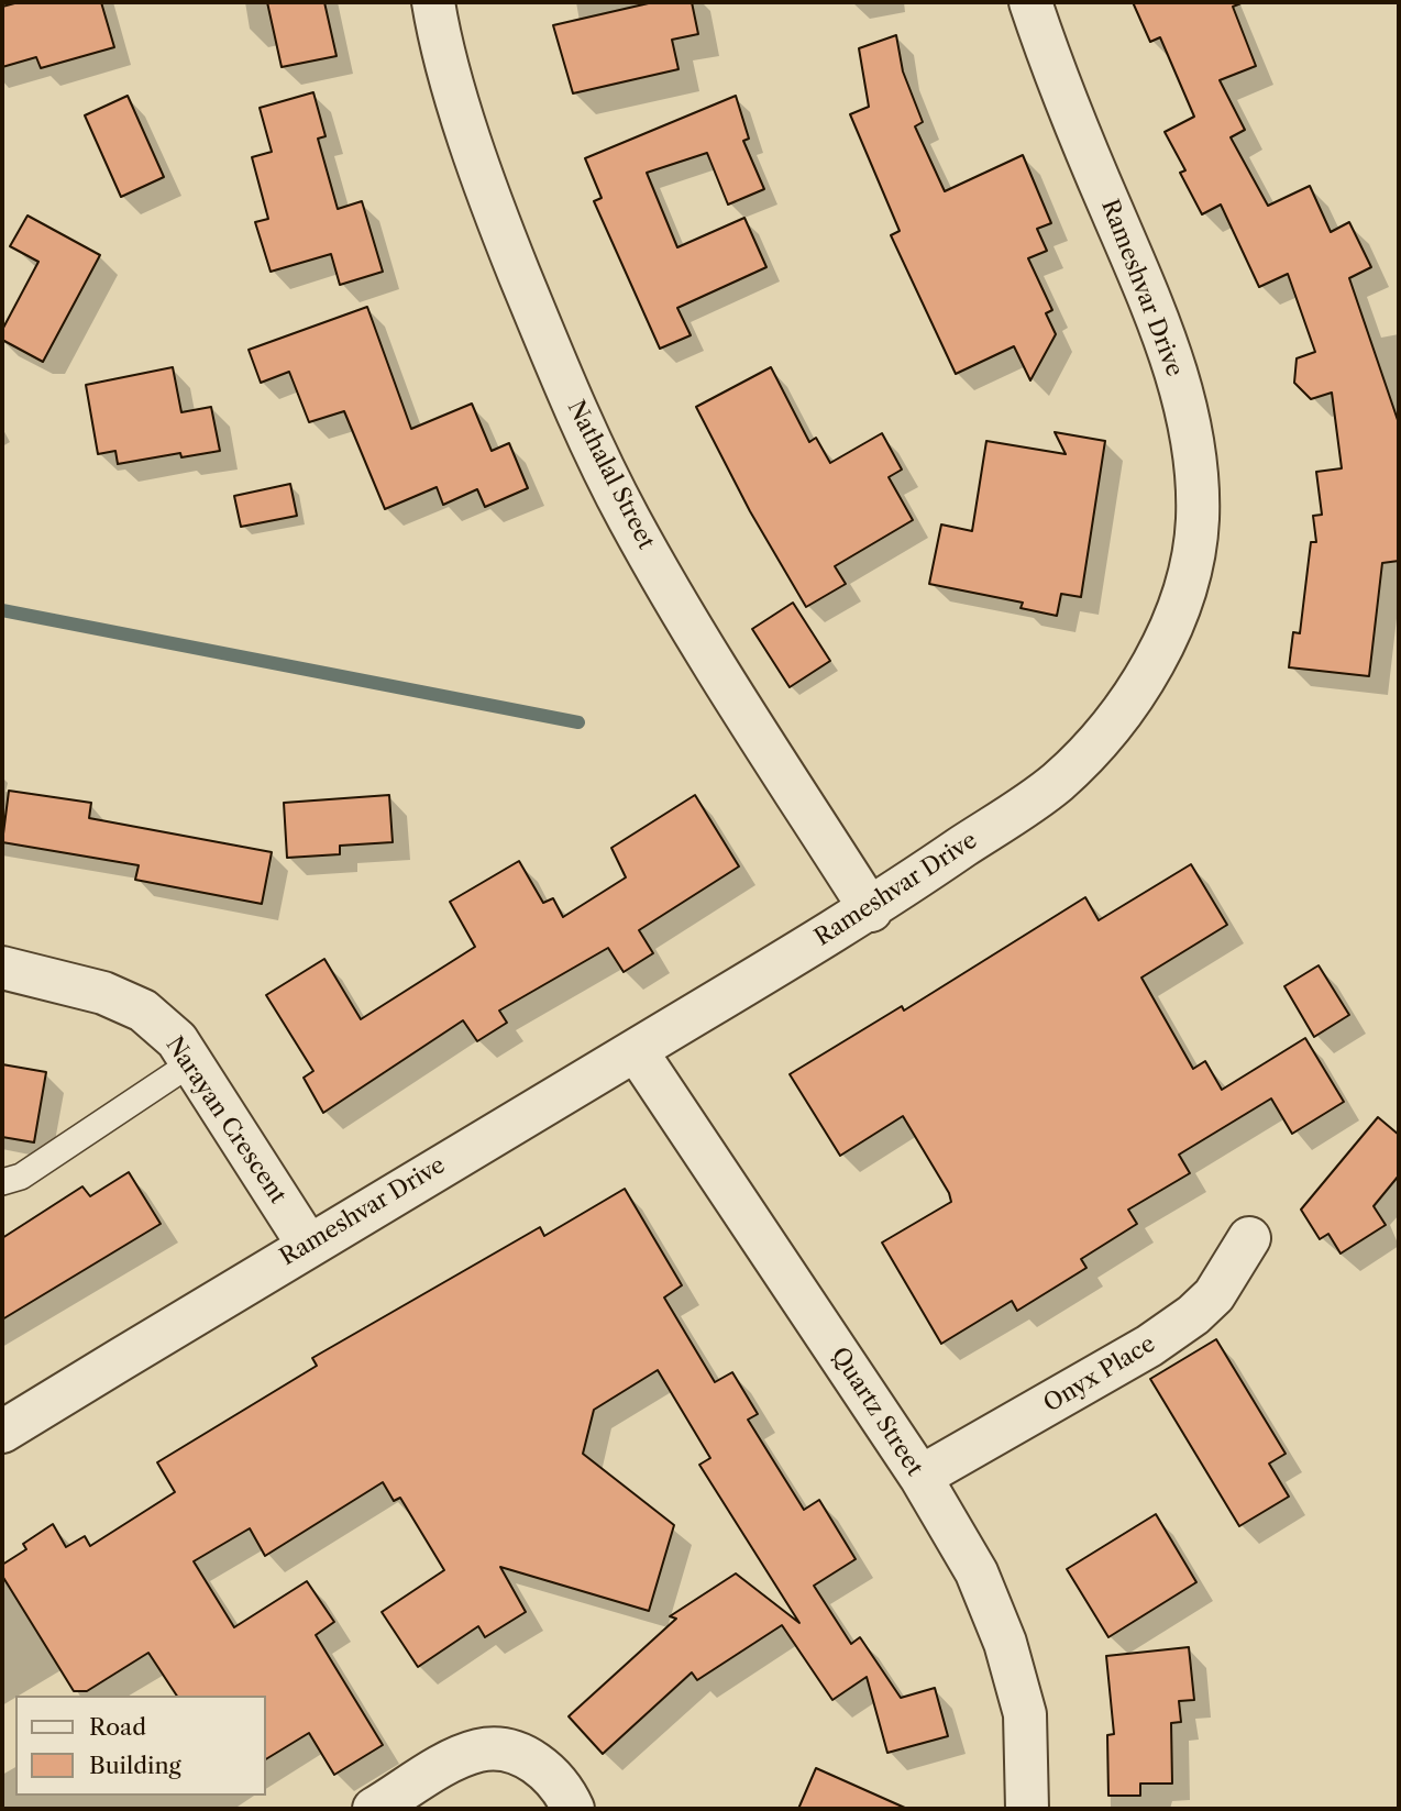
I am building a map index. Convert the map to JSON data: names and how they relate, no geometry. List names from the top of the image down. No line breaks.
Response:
{"streets":{"street":["Rameshvar Drive","Nathalal Street","Narayan Crescent","Onyx Place","Quartz Street"]},"crossings":[["Rameshvar Drive","Nathalal Street"],["Rameshvar Drive","Narayan Crescent"],["Rameshvar Drive","Quartz Street"],["Onyx Place","Quartz Street"]],"legend":["Road","Building"]}
